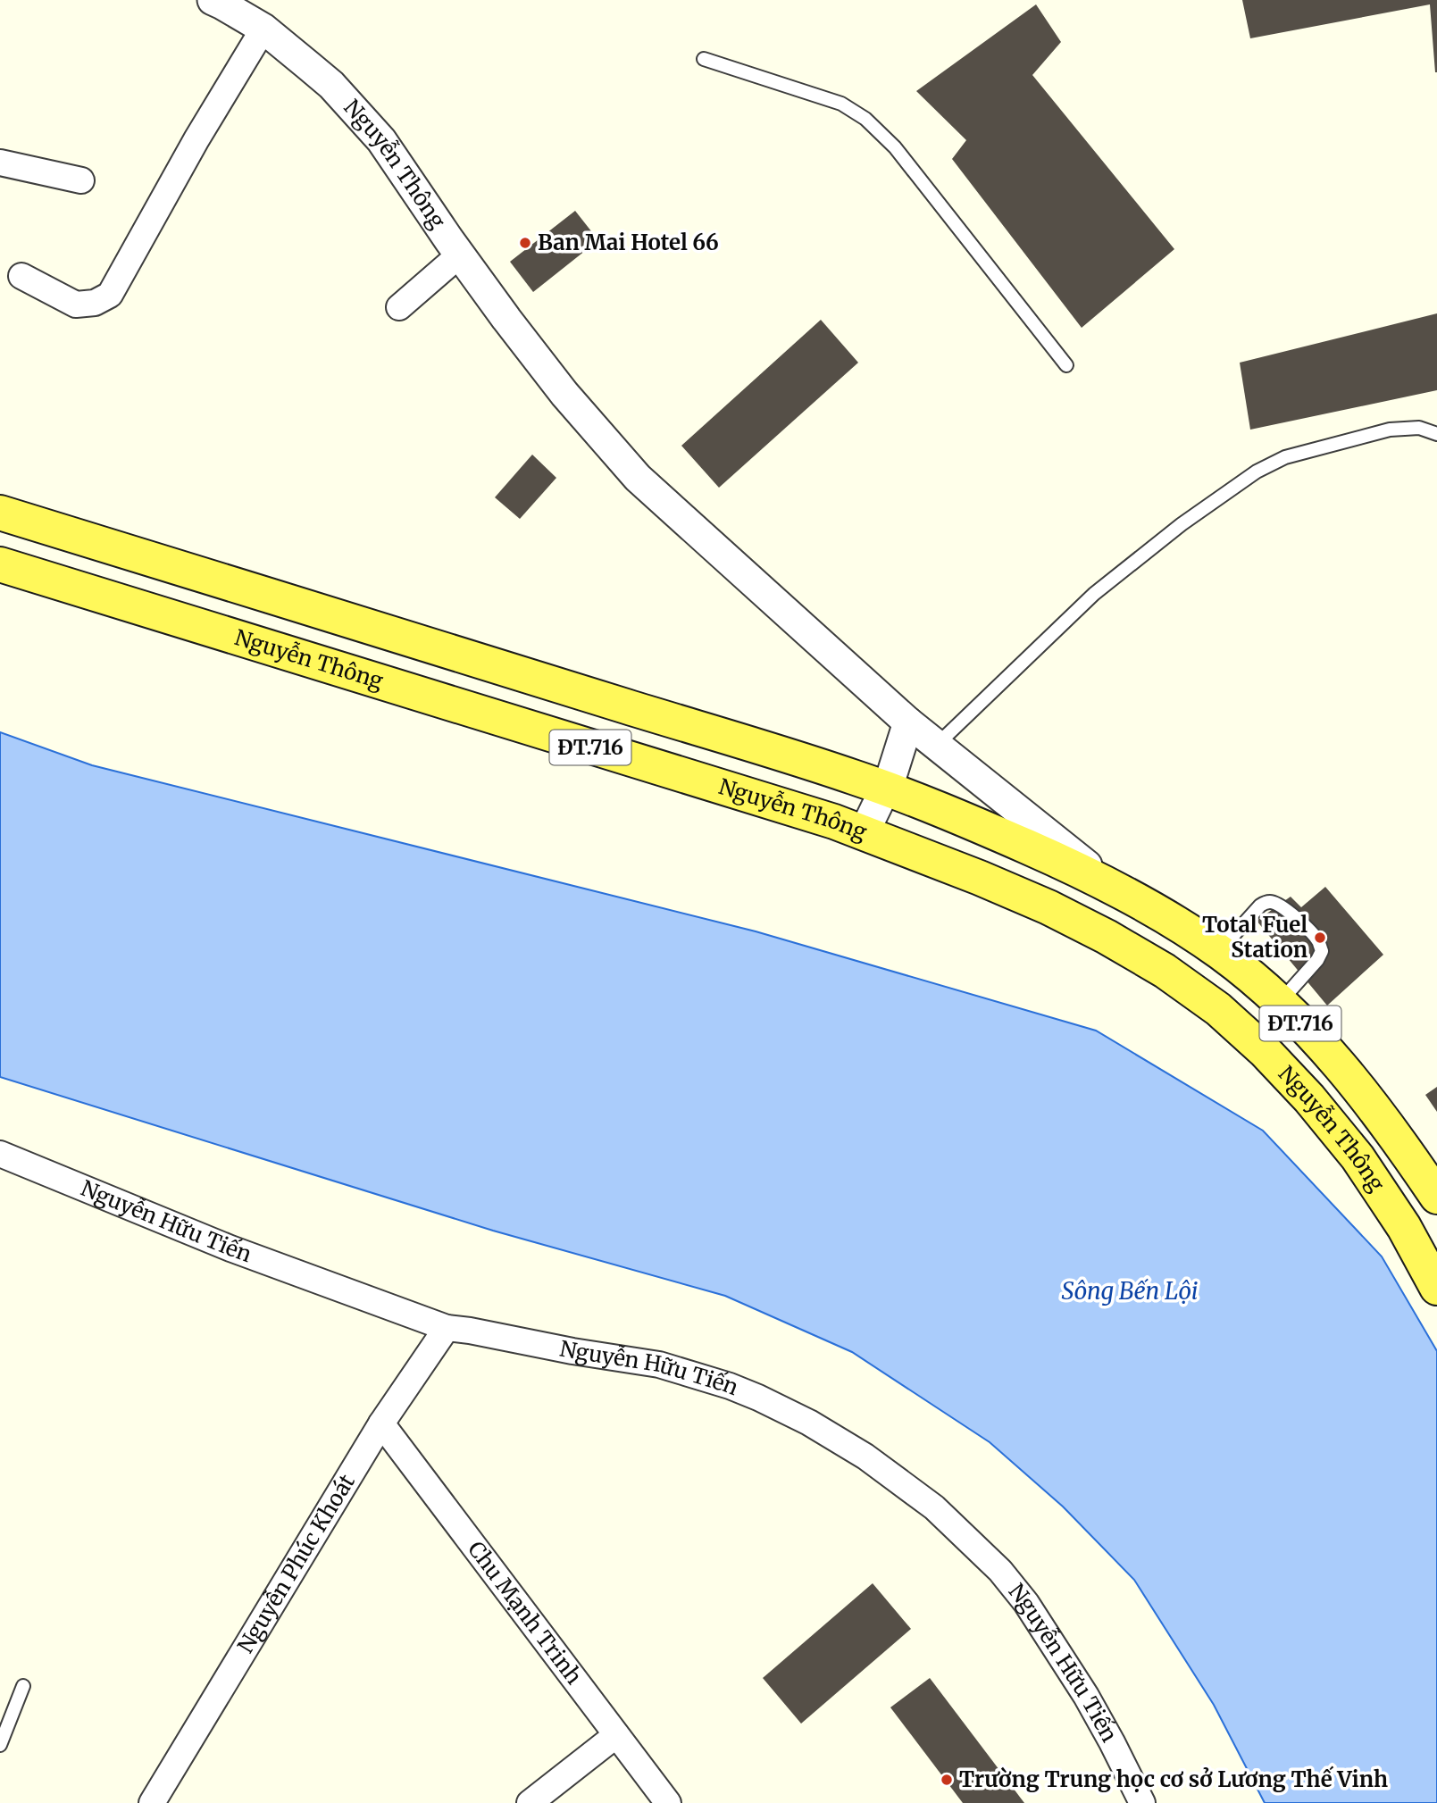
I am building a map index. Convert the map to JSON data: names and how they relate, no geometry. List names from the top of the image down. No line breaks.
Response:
{"streets":{"main road":["Nguyễn Thông","ĐT.716"],"street":["Nguyễn Hữu Tiến","Nguyễn Phúc Khoát","Chu Mạnh Trinh"]},"crossings":[["Nguyễn Hữu Tiến","Nguyễn Phúc Khoát"],["Nguyễn Phúc Khoát","Chu Mạnh Trinh"]],"water":["Sông Bến Lội"],"places":["Ban Mai Hotel 66","Total Fuel Station","Trường Trung học cơ sở Lương Thế Vinh"]}
